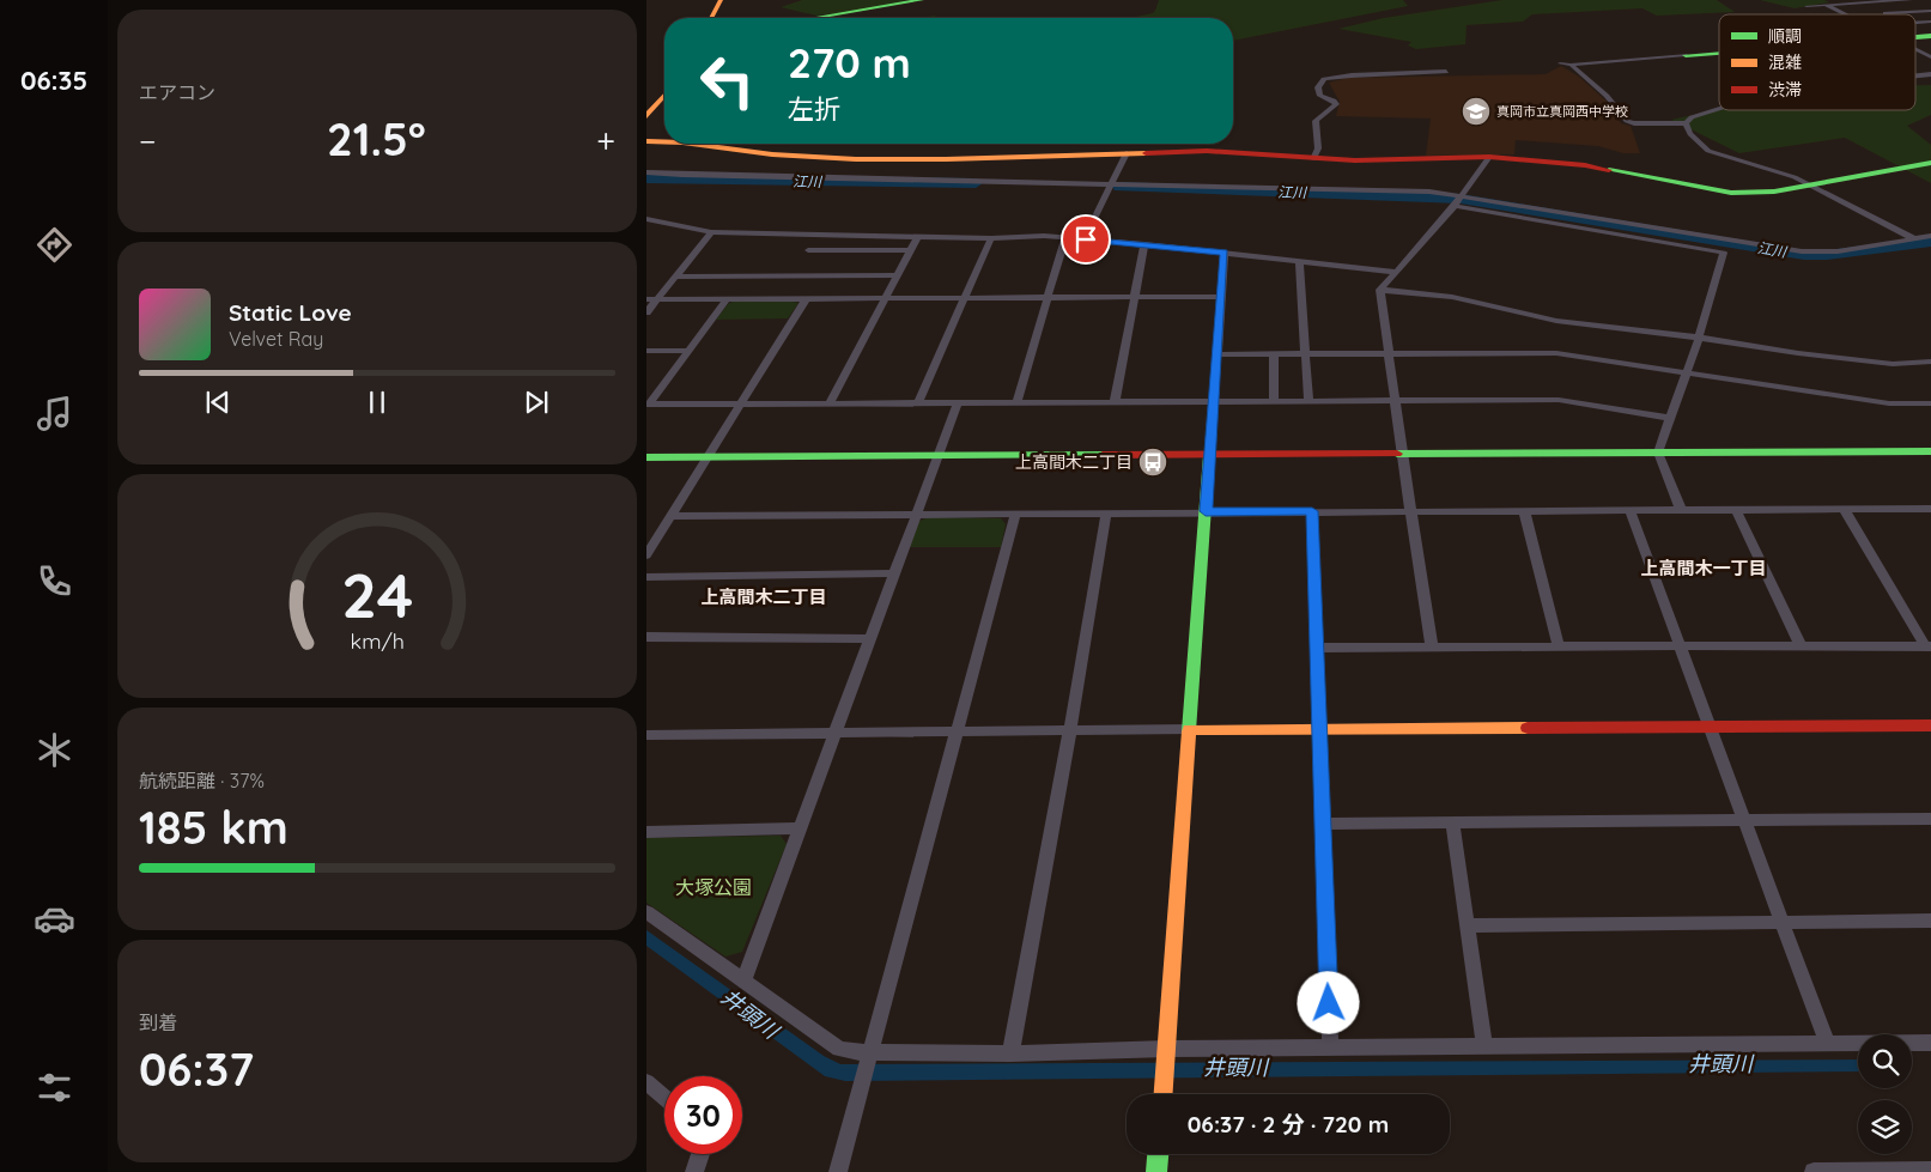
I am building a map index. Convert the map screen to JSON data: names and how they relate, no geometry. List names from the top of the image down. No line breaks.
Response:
{"districts":["上高間木一丁目","上高間木二丁目"],"water":["江川","井頭川"],"parks":["大塚公園"],"places":{"school or university":["真岡市立真岡西中学校"],"bus stop":["上高間木二丁目"]},"legend":["順調","混雑","渋滞"],"page":{"tabs":"06:35","tile":["エアコン",["航続距離 · 37%","185 km"],["到着","06:37"]],"turn":["270 m","左折"],"heat":["−","21.5°","+"],"song":["Static Love","Velvet Ray"],"limit":"30","trip":"06:37 · 2 分 · 720 m","gauge":["24","km/h"]}}
